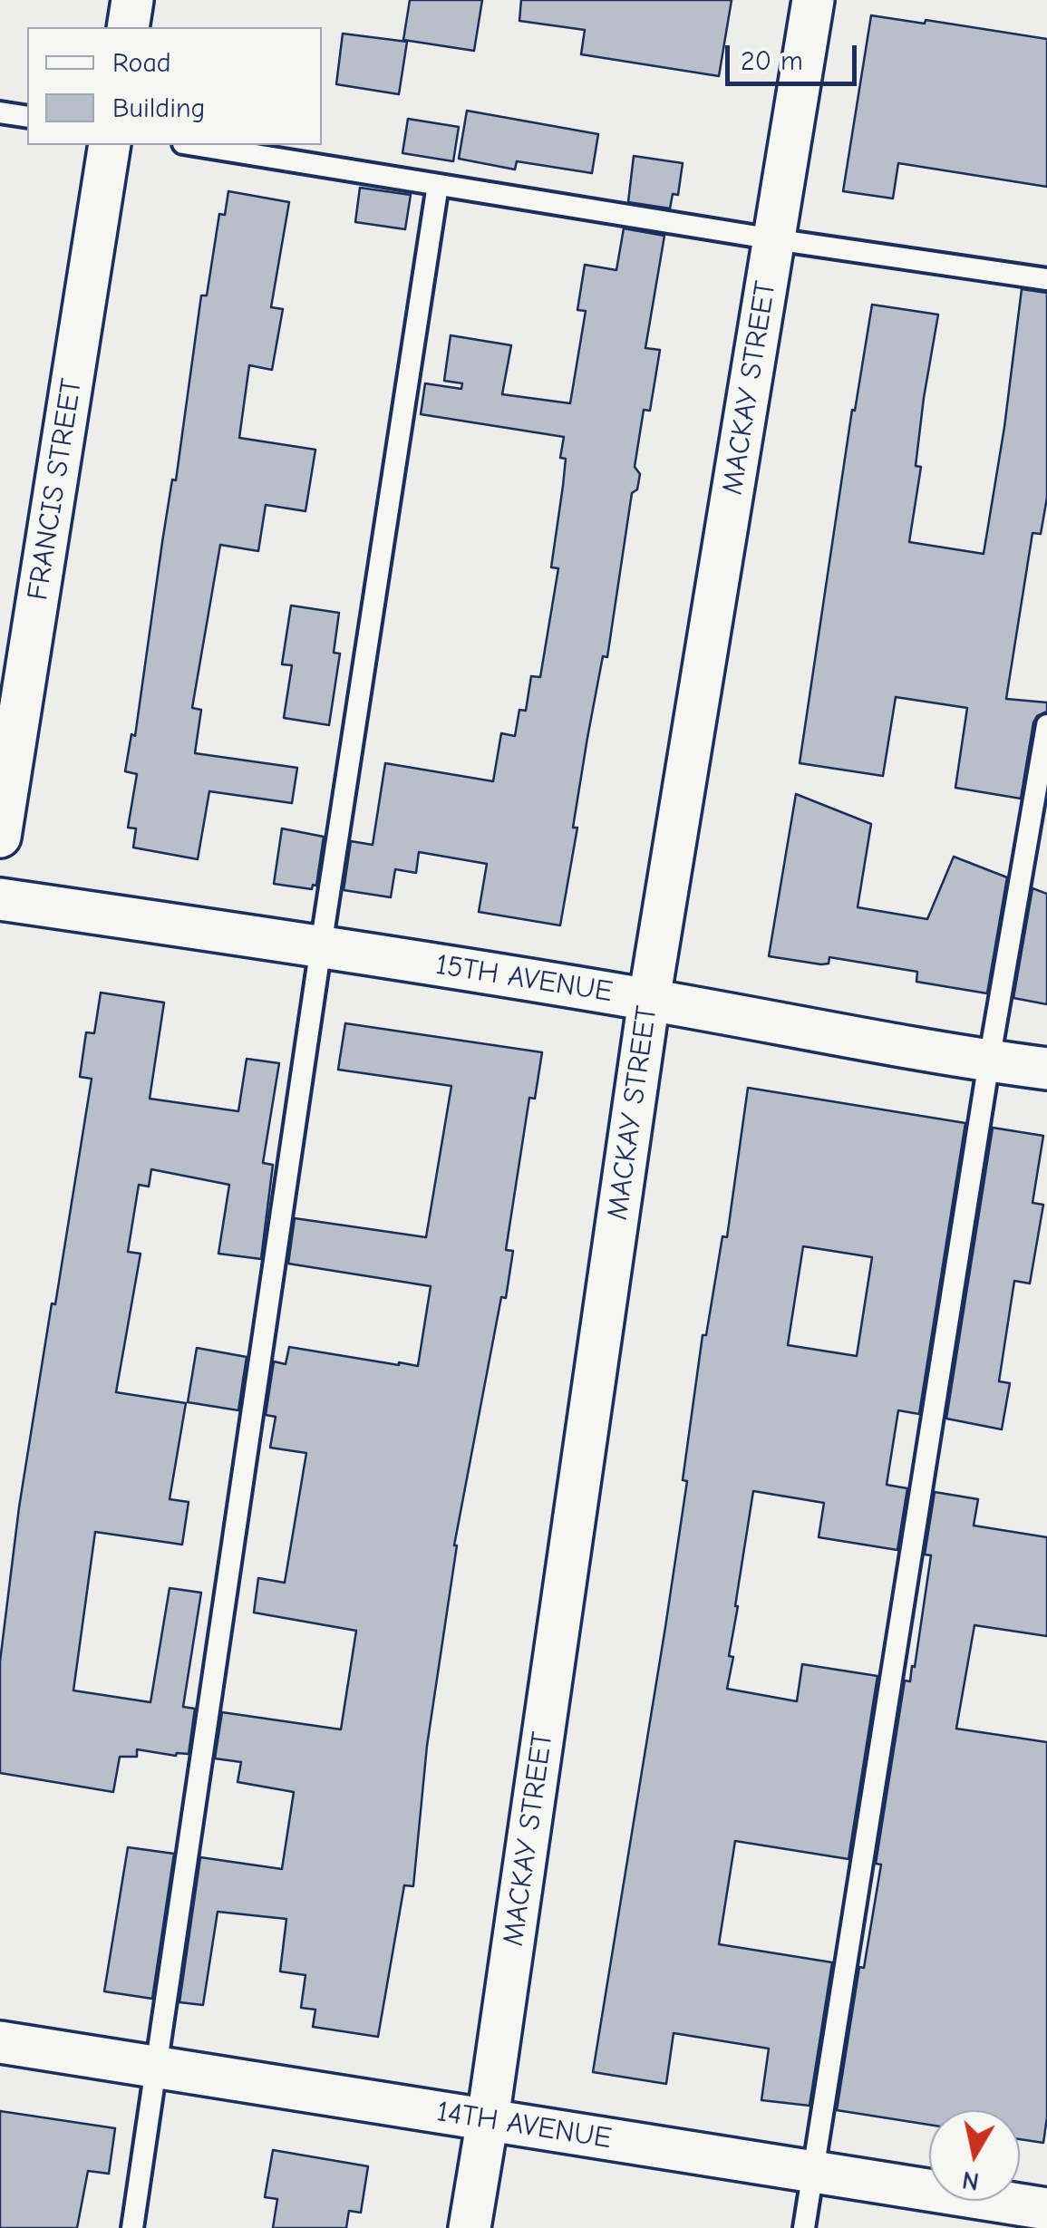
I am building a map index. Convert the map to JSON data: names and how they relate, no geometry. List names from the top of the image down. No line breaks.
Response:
{"streets":{"street":["MACKAY STREET","FRANCIS STREET","15TH AVENUE","14TH AVENUE"]},"crossings":[["MACKAY STREET","15TH AVENUE"],["MACKAY STREET","14TH AVENUE"]],"legend":["Road","Building"],"scale_bar":"20 m","north":"bottom"}
